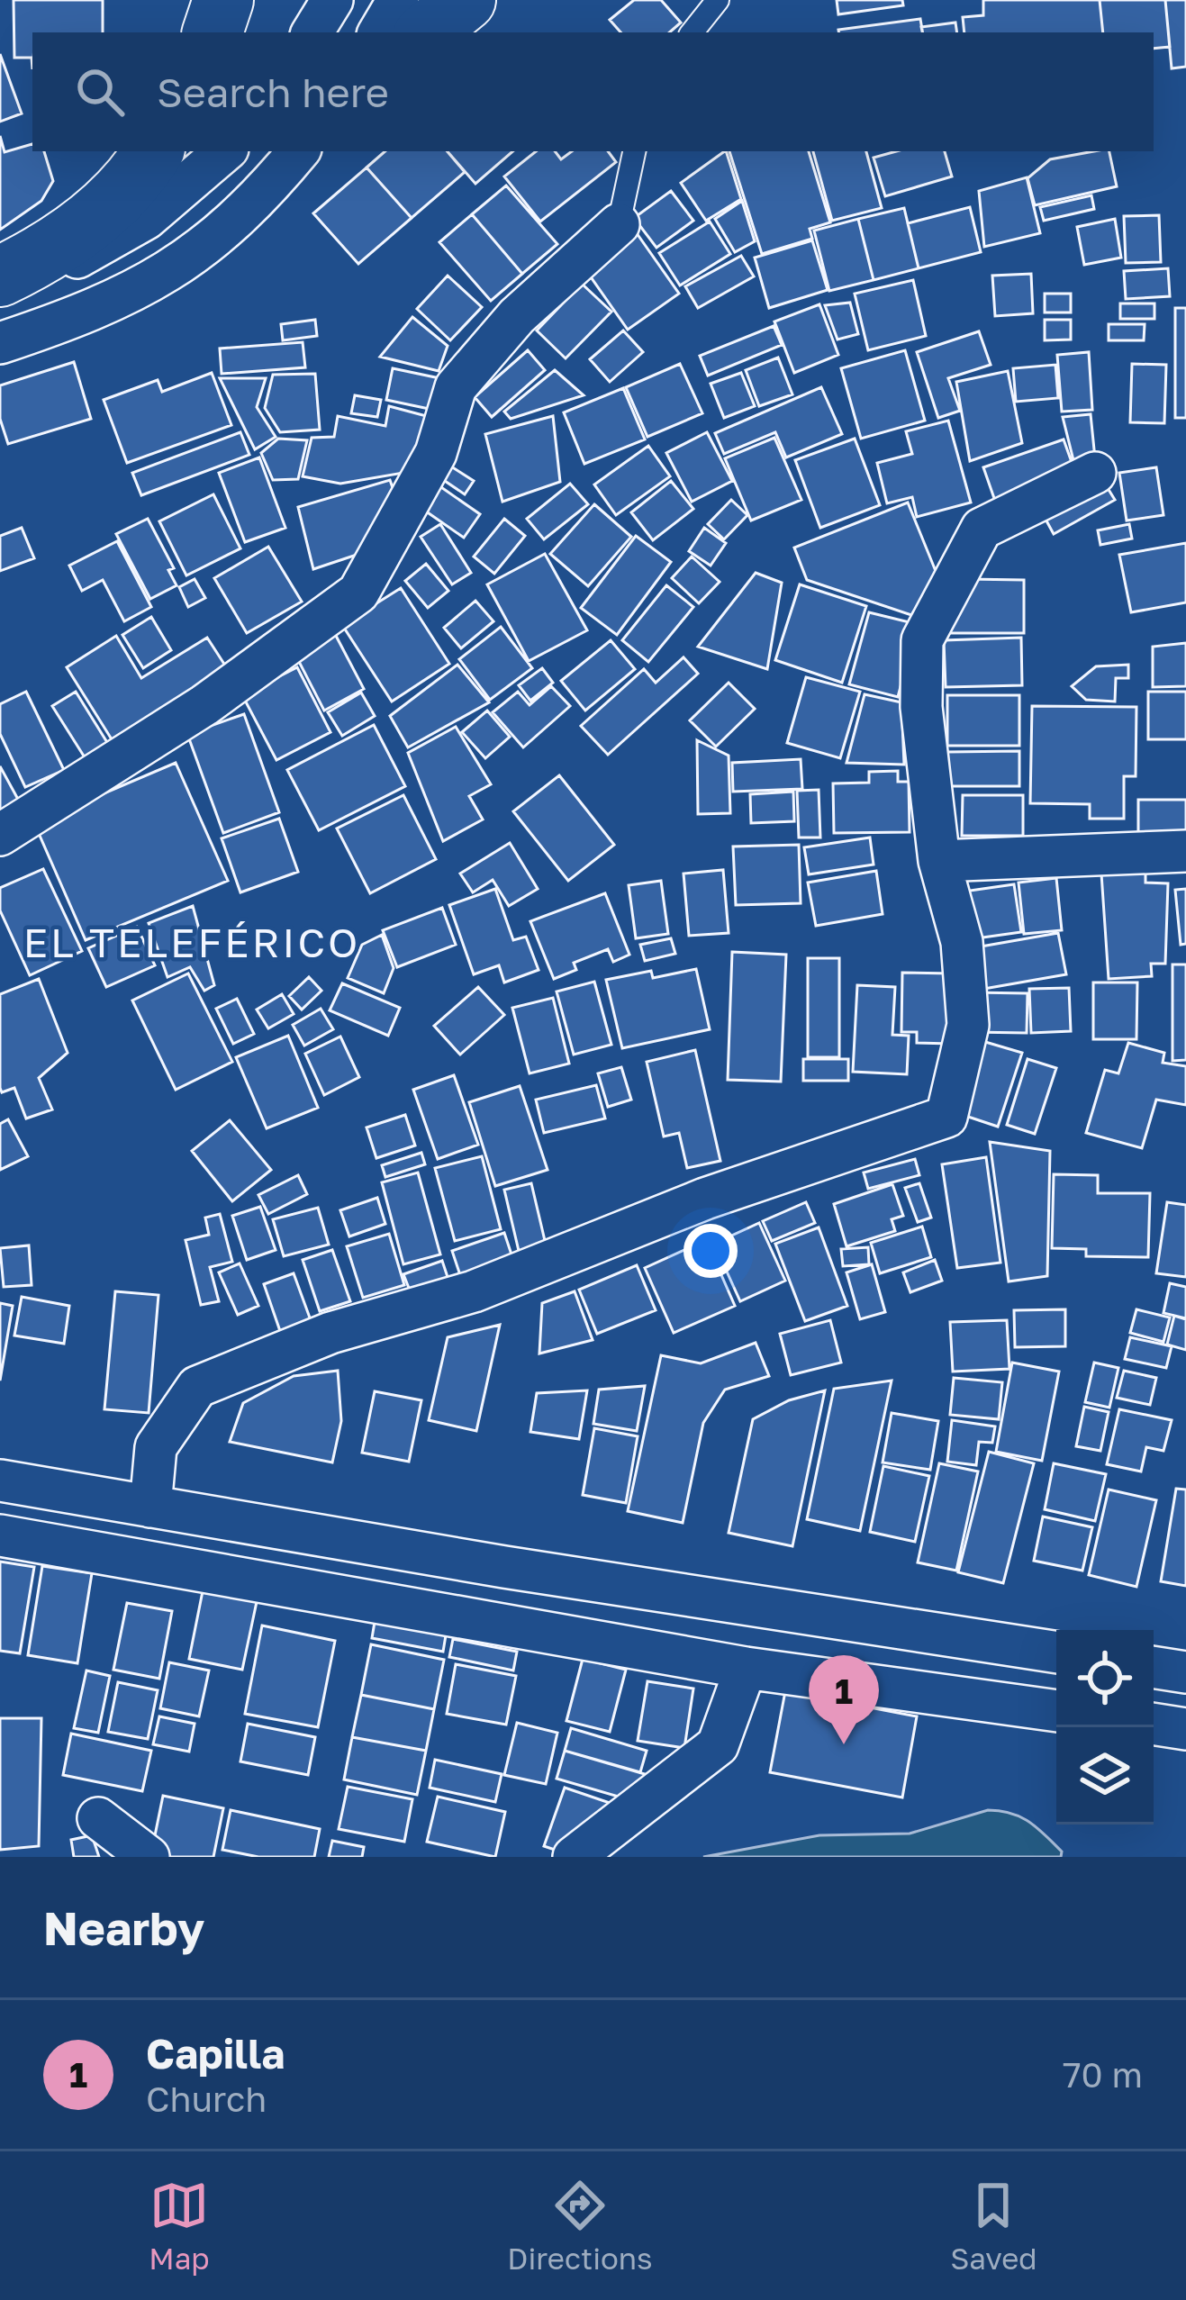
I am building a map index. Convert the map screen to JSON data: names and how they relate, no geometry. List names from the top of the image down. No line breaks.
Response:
{"districts":["EL TELEFÉRICO"],"page":{"search":"Search here","pins":"1","heading":"Nearby","list":[{"mark":"1","name":"Capilla","note":"Church","value":"70 m"}],"nav":["Map","Directions","Saved"]}}
